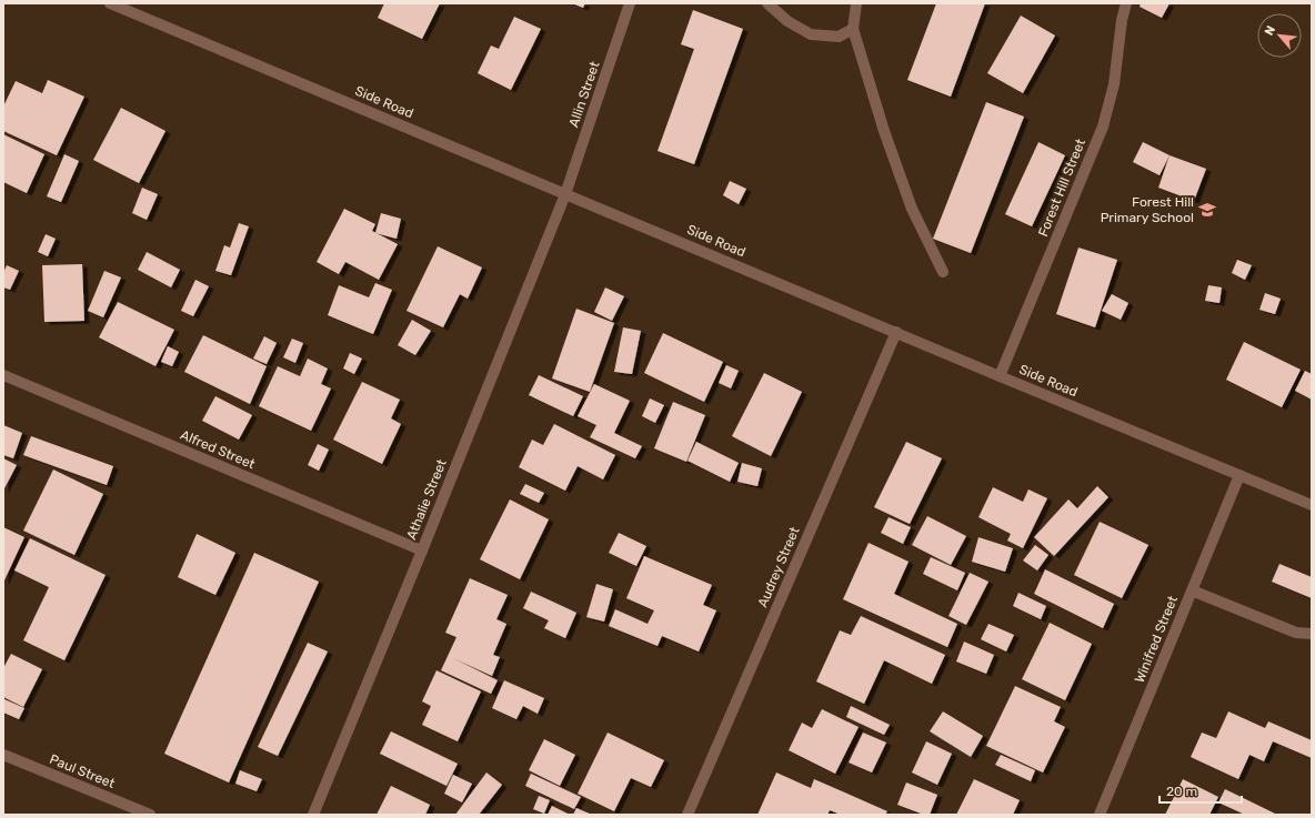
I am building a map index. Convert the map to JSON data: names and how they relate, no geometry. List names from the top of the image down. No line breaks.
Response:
{"streets":{"street":["Allin Street","Side Road","Forest Hill Street","Alfred Street","Athalie Street","Audrey Street","Winifred Street","Paul Street"]},"crossings":[["Allin Street","Side Road"],["Allin Street","Athalie Street"],["Side Road","Forest Hill Street"],["Side Road","Athalie Street"],["Side Road","Audrey Street"],["Side Road","Winifred Street"],["Alfred Street","Athalie Street"]],"places":{"school or university":["Forest Hill Primary School"]},"scale_bar":"20 m","north":"top left"}
